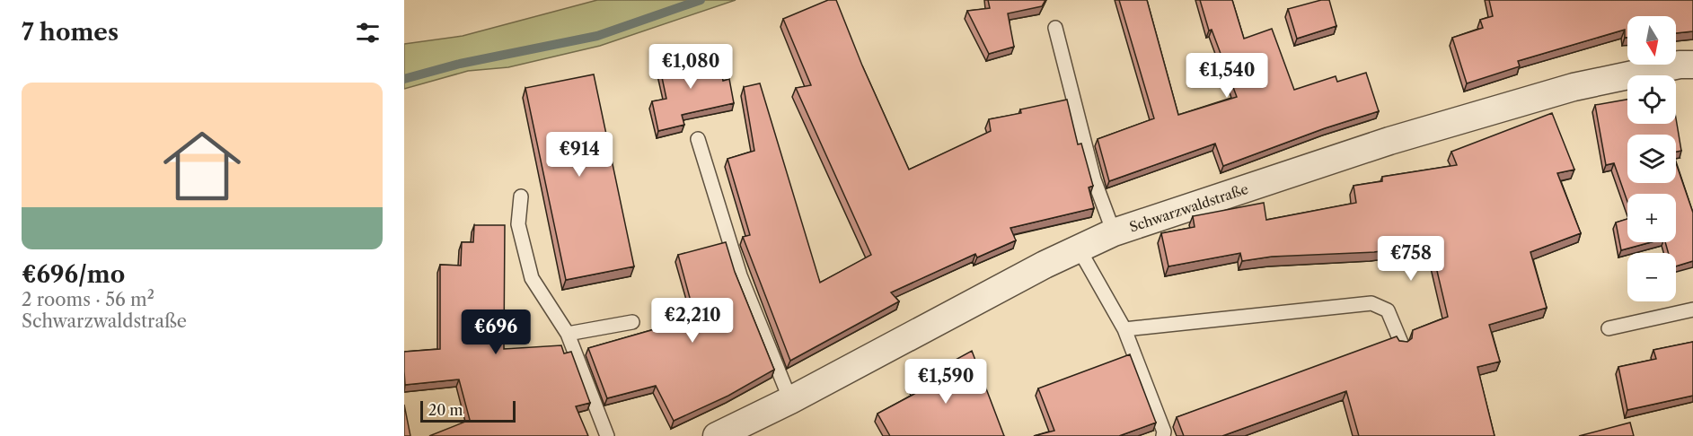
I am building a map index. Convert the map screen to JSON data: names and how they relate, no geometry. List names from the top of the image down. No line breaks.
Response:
{"streets":{"street":["Schwarzwaldstraße"]},"scale_bar":"20 m","north":"bottom","page":{"heading":"7 homes","map_buttons":["+","−"],"price":["€1,080","€1,540","€914","€758","€2,210","€696","€1,590"],"list":[{"name":"€696/mo","note":"2 rooms · 56 m² · Schwarzwaldstraße"}],"scale":"20 m"}}
